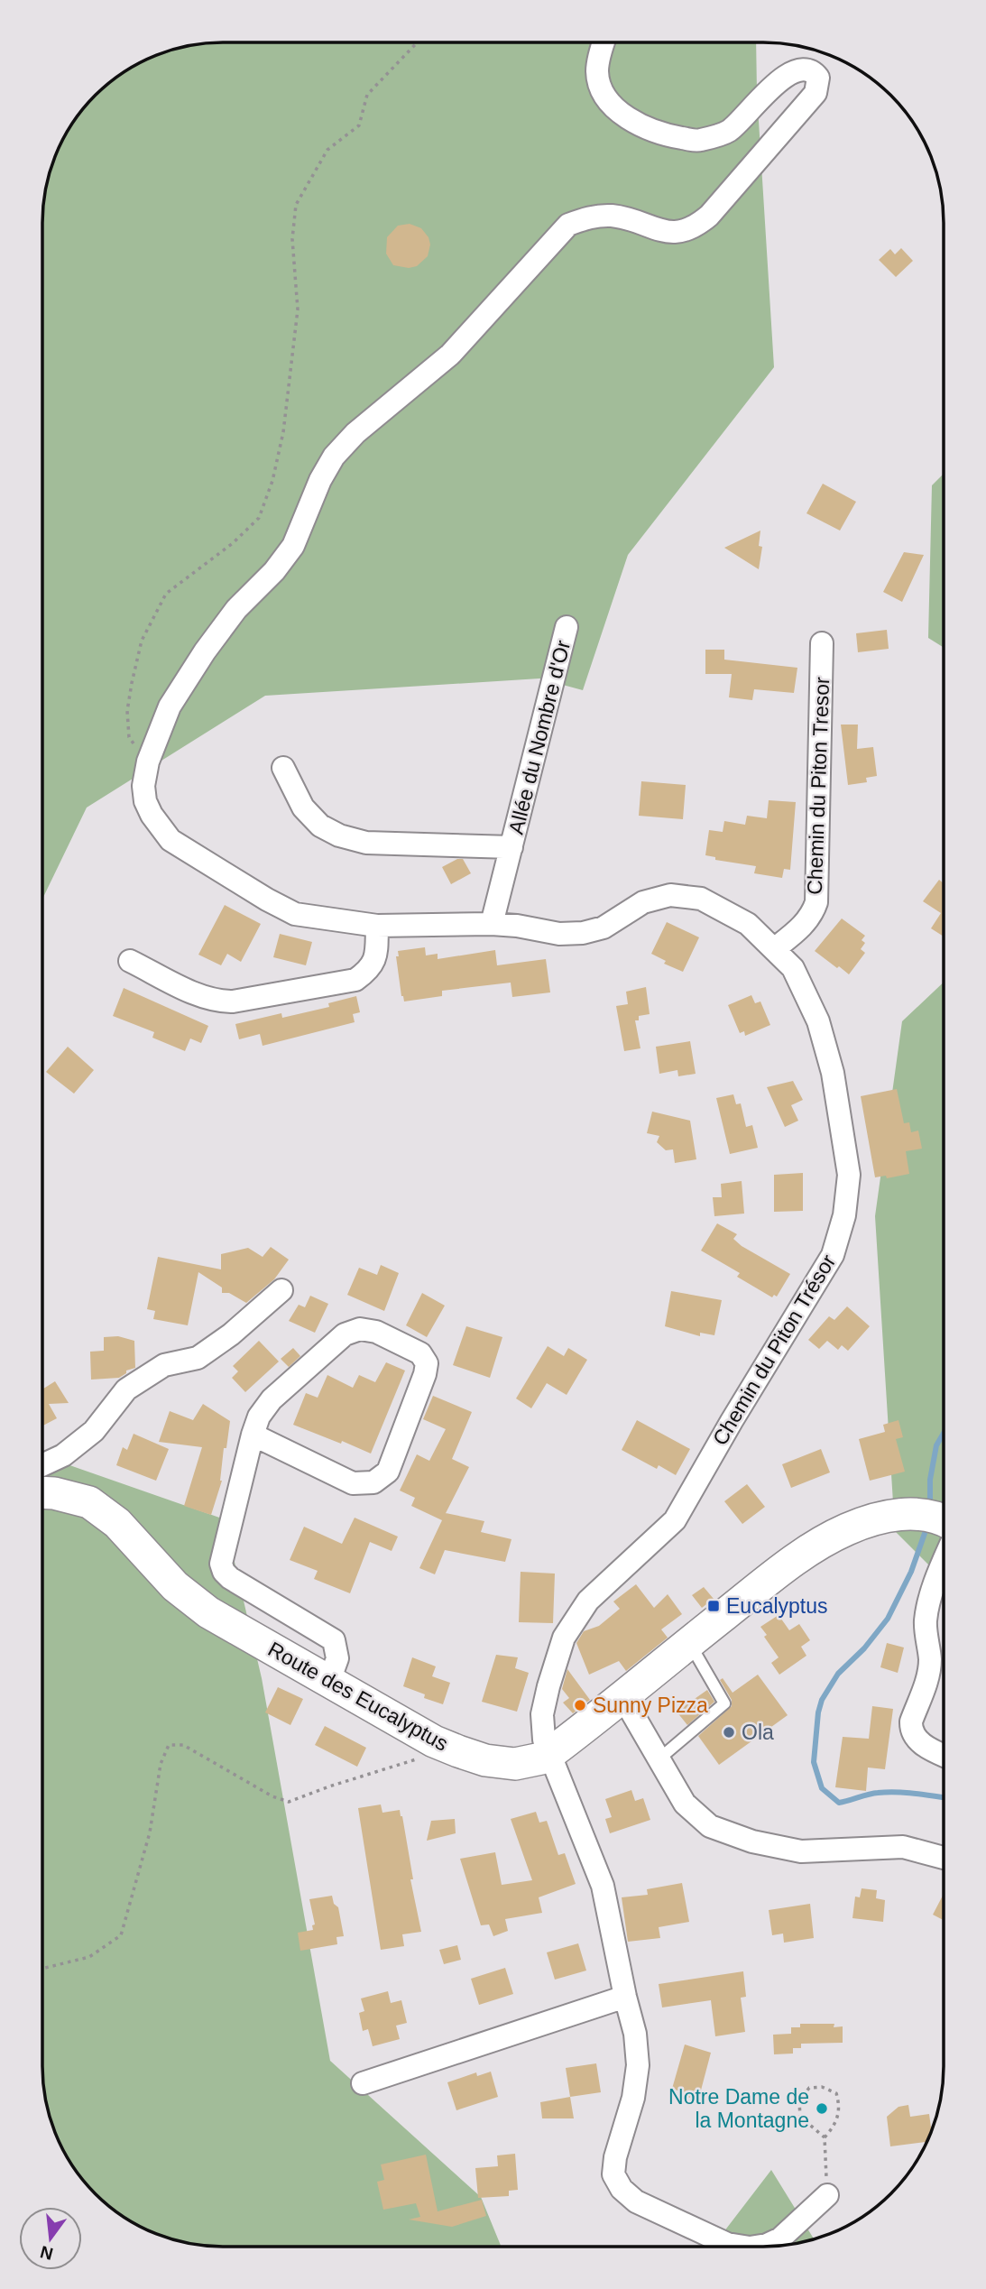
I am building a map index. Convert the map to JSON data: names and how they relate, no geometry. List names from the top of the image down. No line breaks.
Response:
{"streets":{"main road":["Route des Eucalyptus"],"street":["Allée du Nombre d'Or","Chemin du Piton Tresor","Chemin du Piton Trésor"]},"crossings":[["Allée du Nombre d'Or","Chemin du Piton Trésor"],["Chemin du Piton Tresor","Chemin du Piton Trésor"],["Chemin du Piton Trésor","Route des Eucalyptus"]],"places":{"transit":["Eucalyptus"],"other":["Sunny Pizza","Ola","Notre Dame de la Montagne"]},"north":"bottom"}
